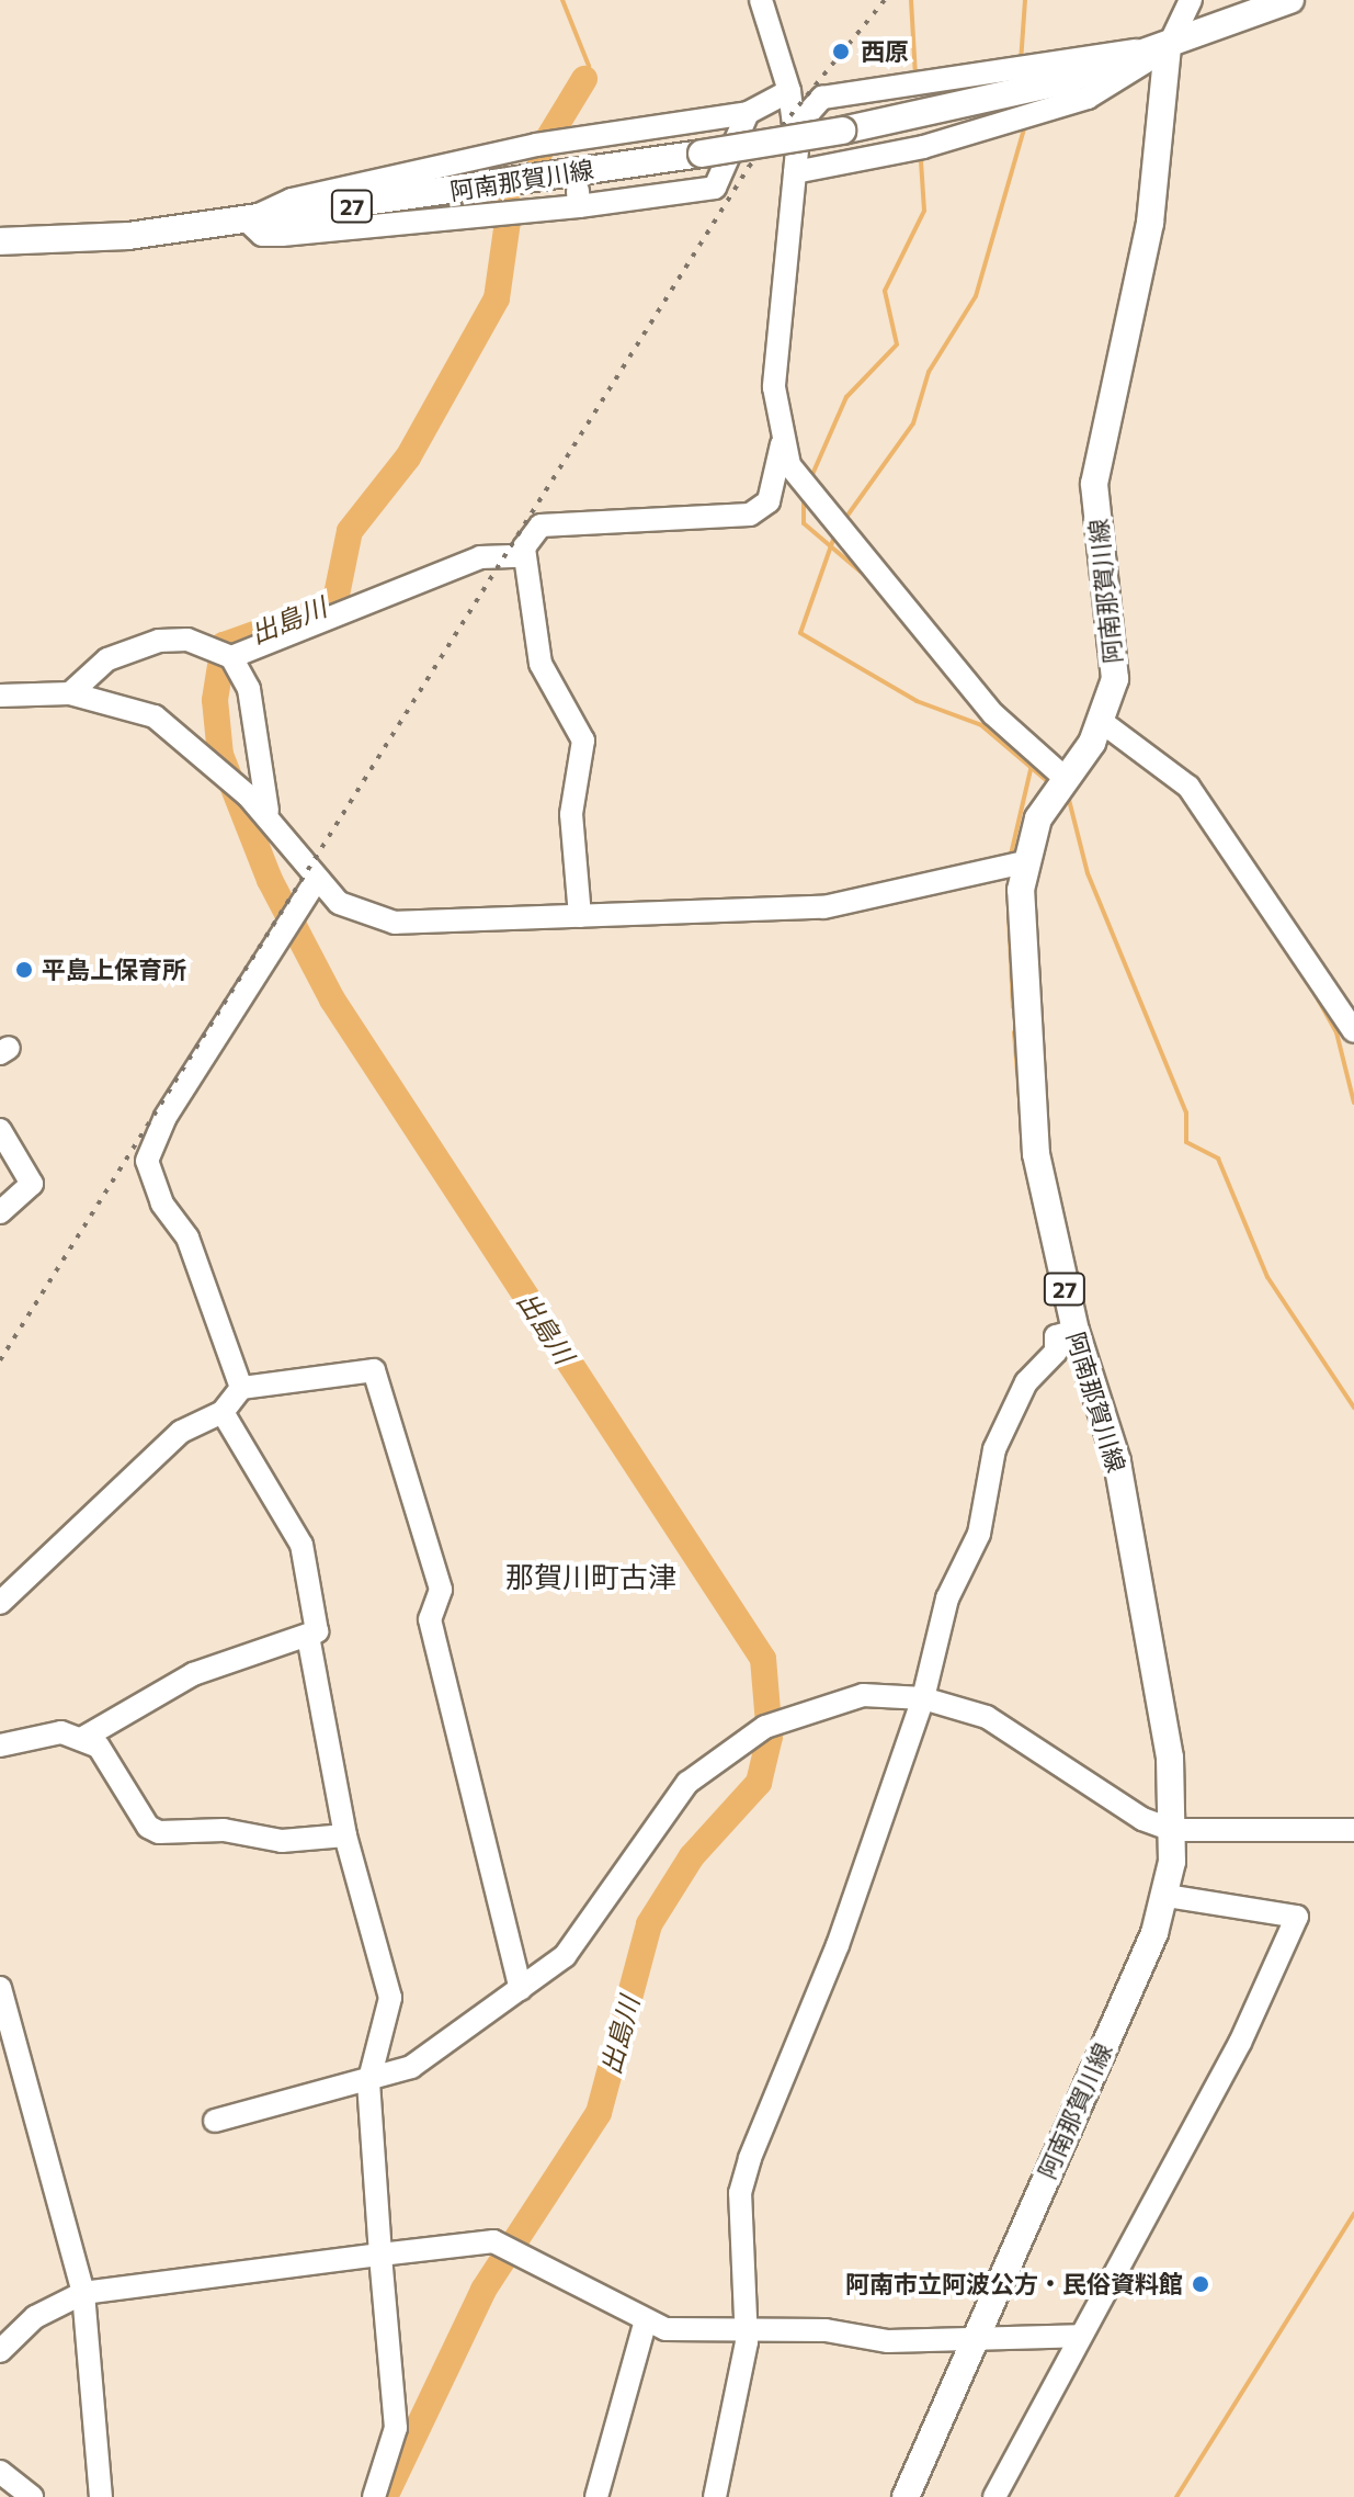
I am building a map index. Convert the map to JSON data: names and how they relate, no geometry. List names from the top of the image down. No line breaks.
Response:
{"streets":{"main road":["阿南那賀川線","27"]},"districts":["那賀川町古津"],"water":["出島川"],"places":["西原","平島上保育所","阿南市立阿波公方・民俗資料館"]}
